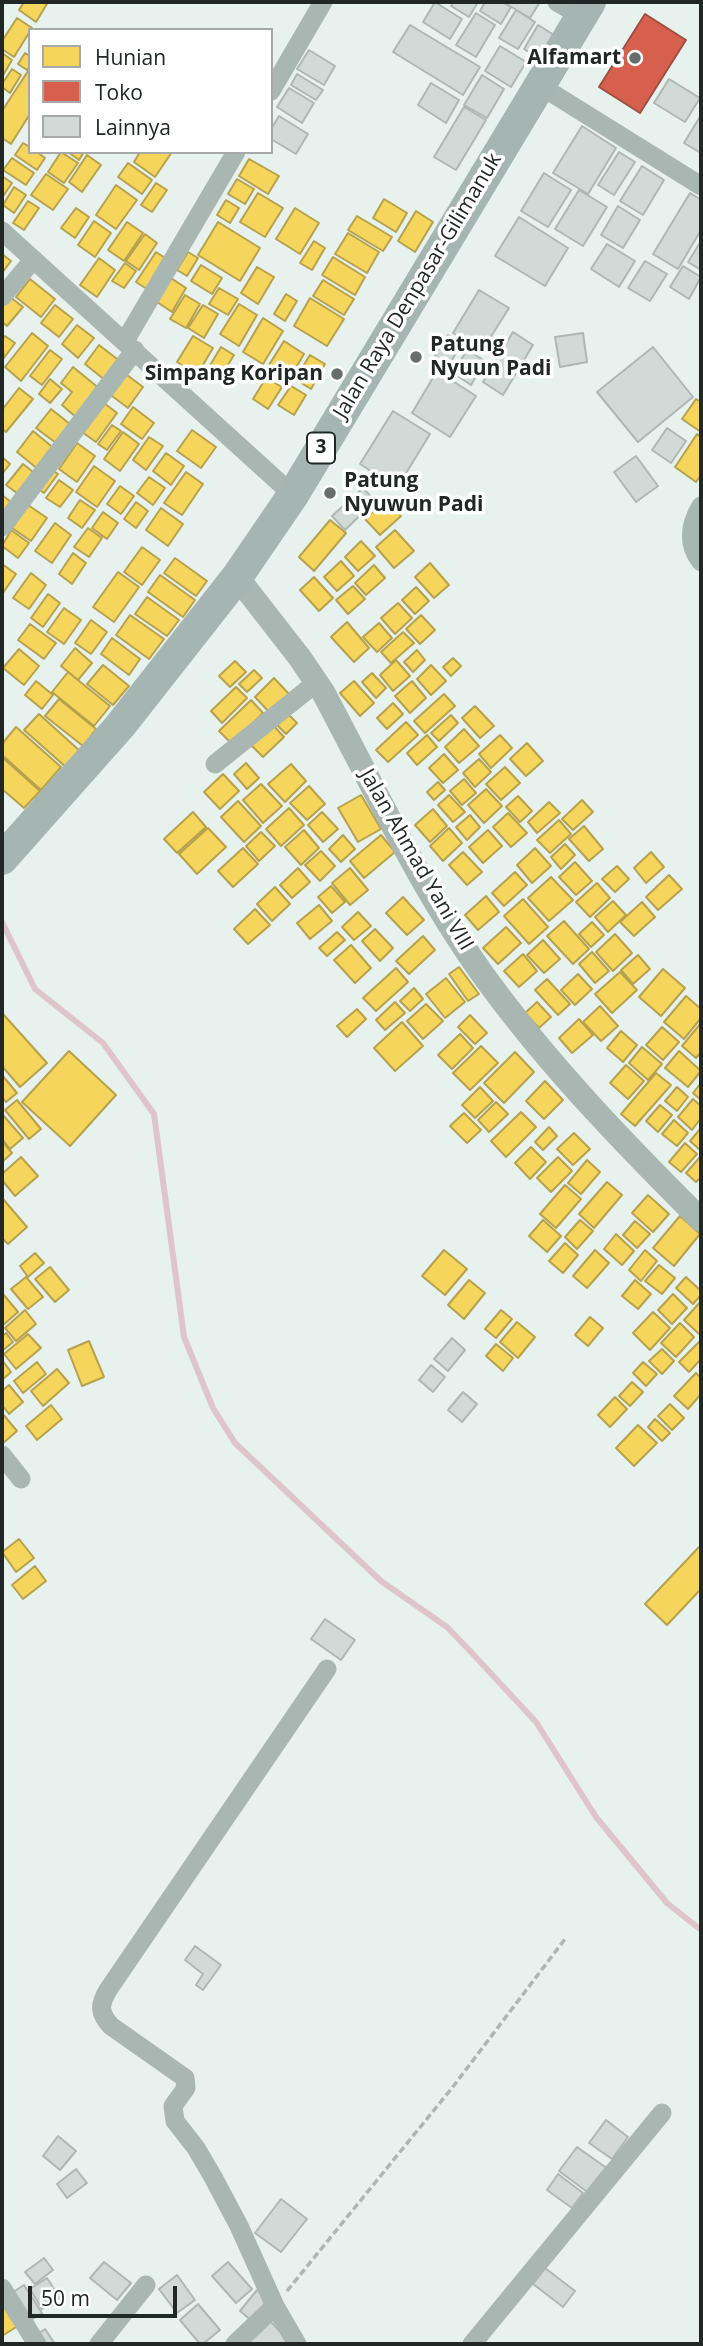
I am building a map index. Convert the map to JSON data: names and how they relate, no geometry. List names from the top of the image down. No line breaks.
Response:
{"streets":{"highway":["Jalan Raya Denpasar-Gilimanuk","3"],"street":["Jalan Ahmad Yani VIII"]},"crossings":[["Jalan Raya Denpasar-Gilimanuk","Jalan Ahmad Yani VIII"]],"places":["Alfamart","Patung Nyuun Padi","Simpang Koripan","Patung Nyuwun Padi"],"legend":["Hunian","Toko","Lainnya"],"scale_bar":"50 m"}
